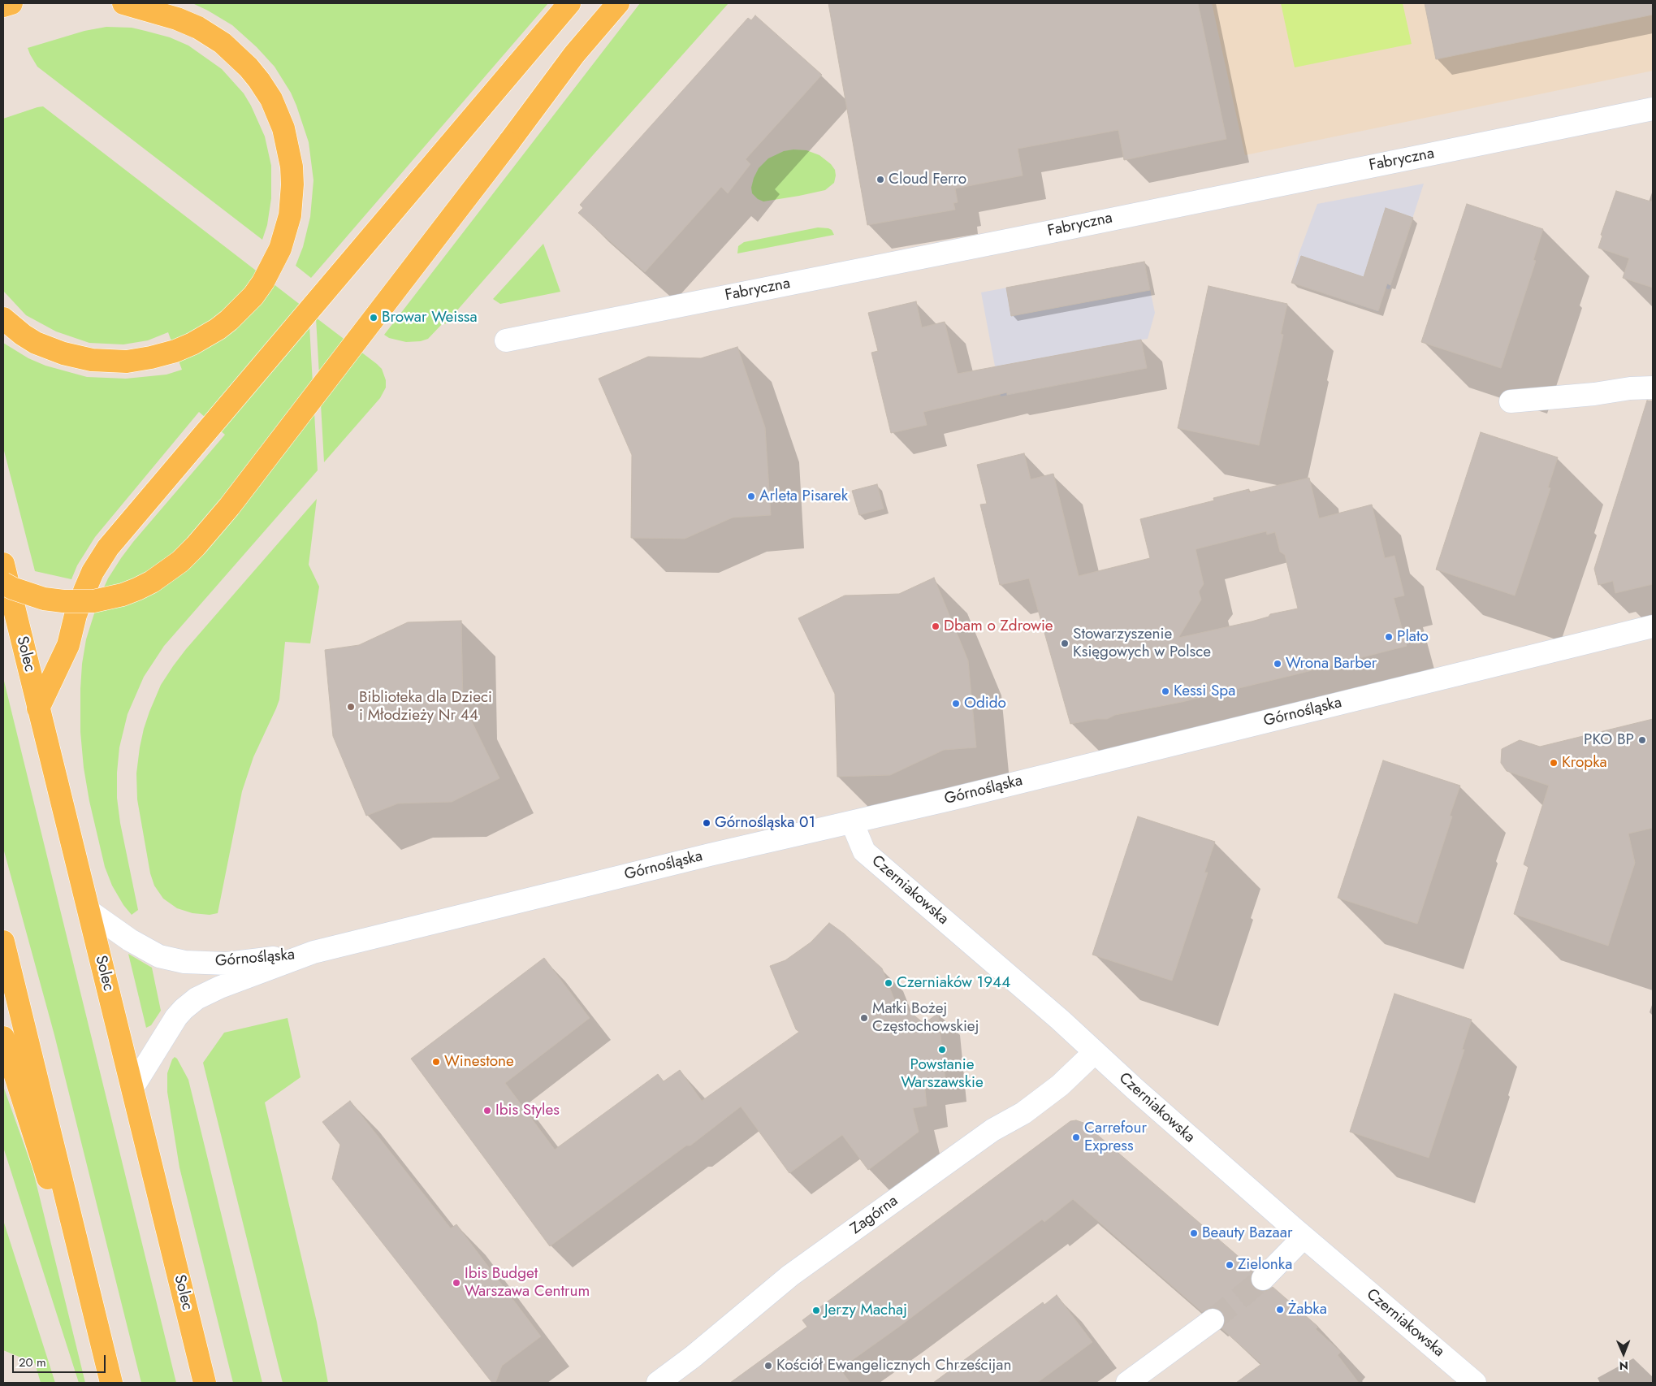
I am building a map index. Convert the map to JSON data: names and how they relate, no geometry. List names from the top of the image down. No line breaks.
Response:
{"streets":{"main road":["Solec"],"street":["Fabryczna","Górnośląska","Czerniakowska","Zagórna"]},"crossings":[["Solec","Górnośląska"],["Górnośląska","Czerniakowska"],["Czerniakowska","Zagórna"]],"places":["Cloud Ferro","Browar Weissa","Arleta Pisarek","Dbam o Zdrowie","Plato","Stowarzyszenie Księgowych w Polsce","Wrona Barber","Kessi Spa","Odido","Biblioteka dla Dzieci i Młodzieży Nr 44","PKO BP","Kropka","Górnośląska 01","Czerniaków 1944","Matki Bożej Częstochowskiej","Powstanie Warszawskie","Winestone","Ibis Styles","Carrefour Express","Beauty Bazaar","Zielonka","Ibis Budget Warszawa Centrum","Żabka","Jerzy Machaj","Kościół Ewangelicznych Chrześcijan"],"scale_bar":"20 m","north":"bottom"}
